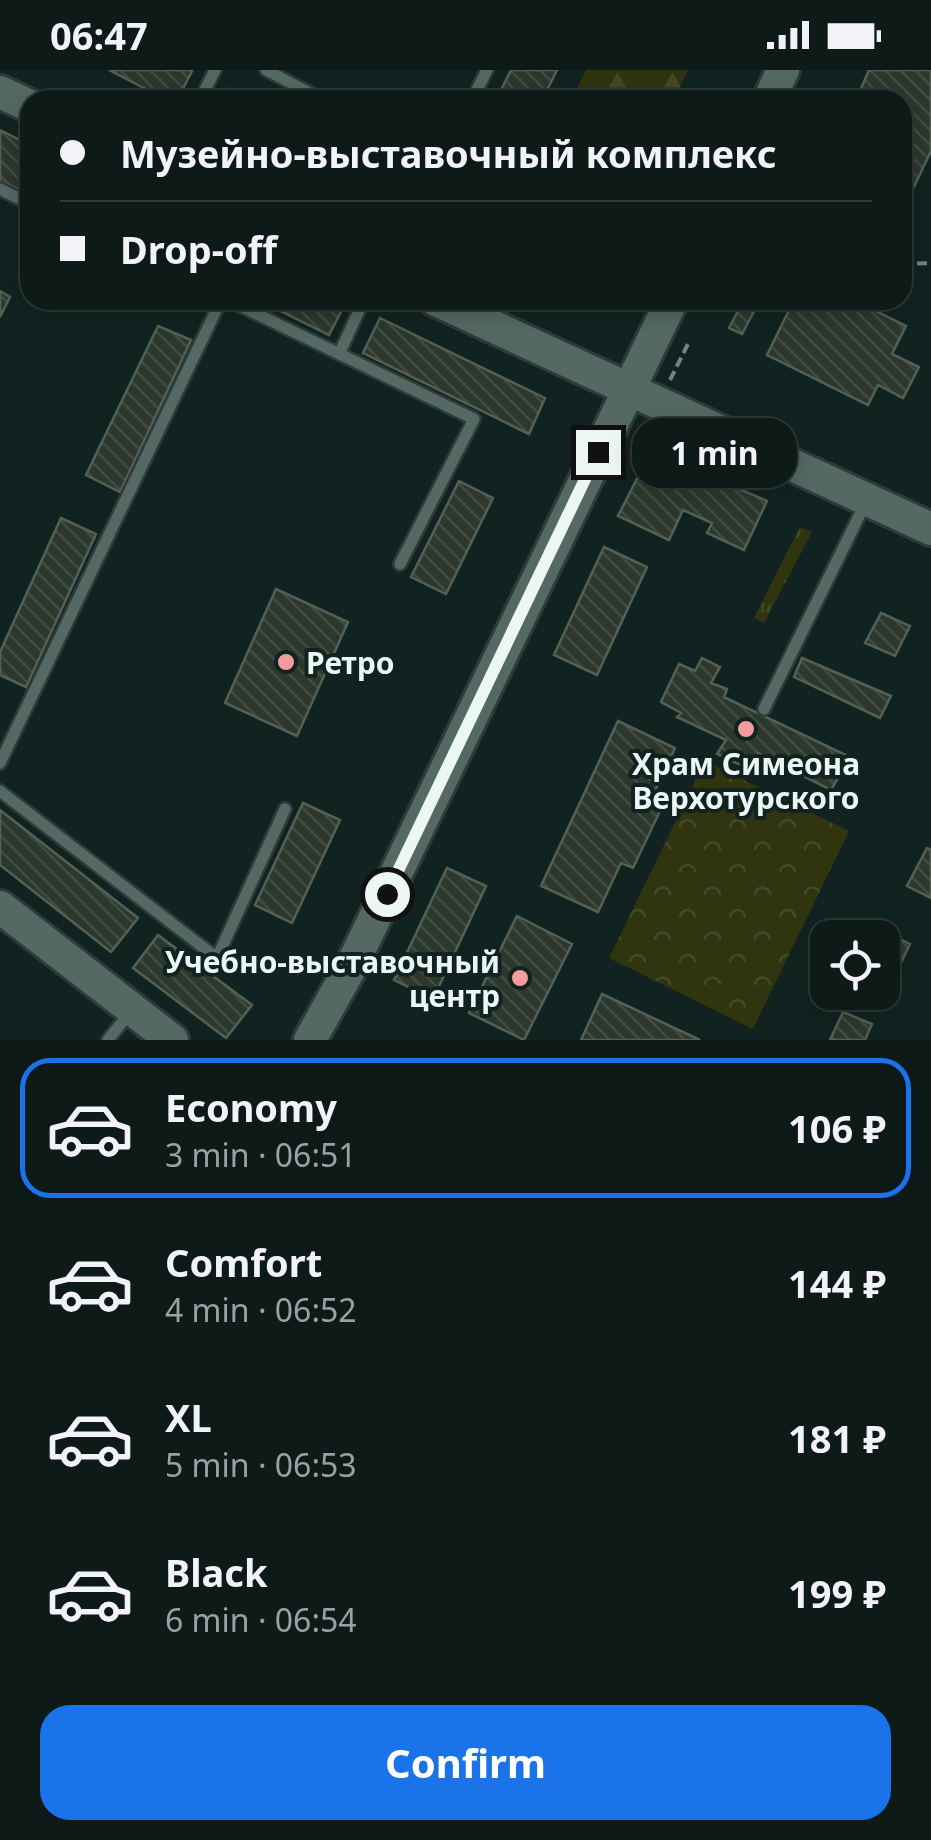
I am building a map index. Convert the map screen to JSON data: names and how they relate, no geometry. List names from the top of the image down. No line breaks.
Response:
{"places":["Ретро","Храм Симеона Верхотурского","Учебно-выставочный центр"],"page":{"status":"06:47","banner":["Музейно-выставочный комплекс","Drop-off"],"bubble":"1 min","list":[{"name":"Economy","note":"3 min · 06:51","value":"106 ₽"},{"name":"Comfort","note":"4 min · 06:52","value":"144 ₽"},{"name":"XL","note":"5 min · 06:53","value":"181 ₽"},{"name":"Black","note":"6 min · 06:54","value":"199 ₽"}],"buttons":"Confirm"}}
